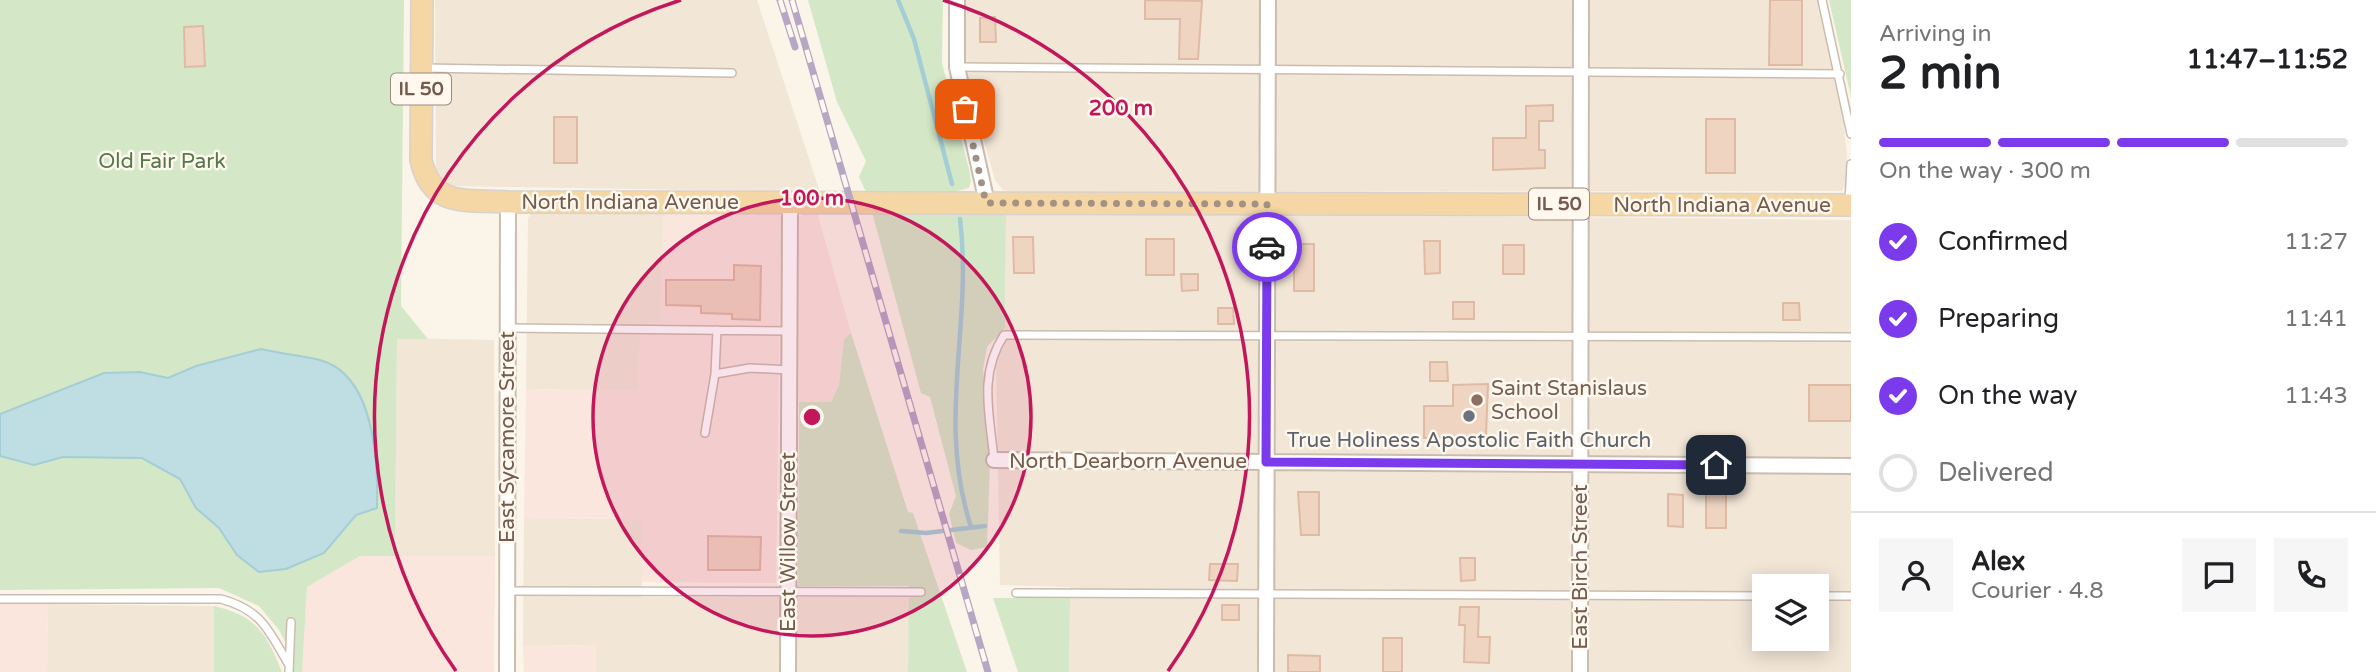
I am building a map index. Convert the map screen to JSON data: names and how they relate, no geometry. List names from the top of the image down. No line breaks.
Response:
{"streets":{"main road":["IL 50","North Indiana Avenue"],"street":["East Sycamore Street","North Dearborn Avenue","East Willow Street","East Birch Street"]},"crossings":[["IL 50","North Indiana Avenue"],["North Indiana Avenue","East Sycamore Street"],["North Indiana Avenue","East Willow Street"],["North Indiana Avenue","East Birch Street"],["North Dearborn Avenue","East Birch Street"]],"parks":["Old Fair Park"],"places":["Saint Stanislaus School","True Holiness Apostolic Faith Church"],"page":{"heading":["2 min","Arriving in","11:47–11:52"],"panel":["Alex","Courier · 4.8"],"bar":"On the way · 300 m","list":[["Confirmed","11:27"],["Preparing","11:41"],["On the way","11:43"],"Delivered"]},"rings":["200 m","100 m"]}
